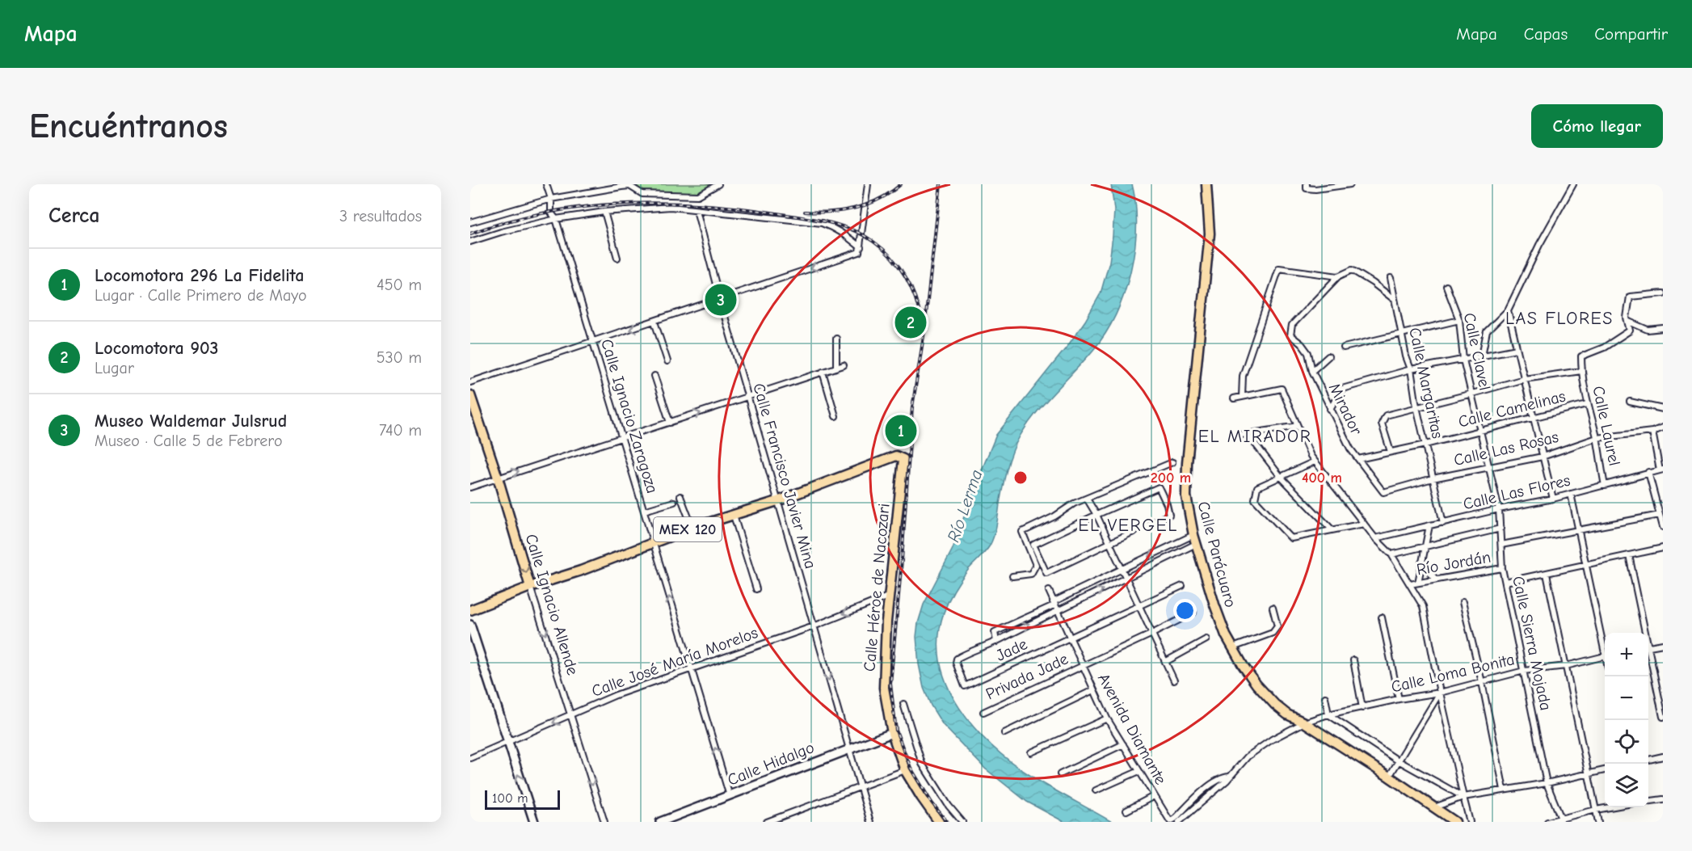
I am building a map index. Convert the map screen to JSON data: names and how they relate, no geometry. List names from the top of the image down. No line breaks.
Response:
{"streets":{"main road":["MEX 120","Calle Parácuaro","Calle Héroe de Nacozari","Calle Ignacio Allende"],"street":["Calle Clavel","Calle Margaritas","Mirador","Calle Camelinas","Calle Ignacio Zaragoza","Calle Laurel","Calle Las Rosas","Calle Francisco Javier Mina","Calle Las Flores","Río Jordán","Calle Sierra Mojada","Jade","Calle José María Morelos","Calle Loma Bonita","Privada Jade","Avenida Diamante","Calle Hidalgo"]},"crossings":[["Calle Clavel","Calle Camelinas"],["Calle Clavel","Calle Las Rosas"],["Calle Clavel","Calle Las Flores"],["Calle Clavel","Calle Sierra Mojada"],["Calle Margaritas","Calle Camelinas"],["Calle Margaritas","Calle Las Rosas"],["Calle Margaritas","Calle Las Flores"],["Mirador","Calle Camelinas"],["Mirador","Calle Las Rosas"],["Calle Camelinas","Calle Laurel"],["Calle Ignacio Zaragoza","MEX 120"],["Calle Ignacio Zaragoza","Calle José María Morelos"],["Calle Ignacio Zaragoza","Calle Hidalgo"],["Calle Laurel","Calle Las Rosas"],["Calle Laurel","Calle Las Flores"],["Calle Francisco Javier Mina","MEX 120"],["Calle Francisco Javier Mina","Calle Héroe de Nacozari"],["Calle Francisco Javier Mina","Calle José María Morelos"],["Calle Francisco Javier Mina","Calle Hidalgo"],["Calle Las Flores","Calle Sierra Mojada"],["MEX 120","Calle Héroe de Nacozari"],["MEX 120","Calle Ignacio Allende"],["Calle Parácuaro","Calle Loma Bonita"],["Río Jordán","Calle Sierra Mojada"],["Calle Héroe de Nacozari","Calle José María Morelos"],["Calle Héroe de Nacozari","Calle Hidalgo"],["Calle Ignacio Allende","Calle José María Morelos"],["Calle Sierra Mojada","Calle Loma Bonita"],["Jade","Avenida Diamante"],["Calle Loma Bonita","Avenida Diamante"],["Privada Jade","Avenida Diamante"]],"one_way":["Calle Ignacio Zaragoza","Calle Ignacio Allende"],"districts":["LAS FLORES","EL MIRADOR","EL VERGEL"],"water":["Río Lerma"],"scale_bar":"100 m","page":{"header":"Mapa","nav":["Mapa","Capas","Compartir"],"buttons":"Cómo llegar","title":"Encuéntranos","heading":["Cerca","3 resultados"],"list":[{"mark":"1","name":"Locomotora 296 La Fidelita","note":"Lugar · Calle Primero de Mayo","value":"450 m"},{"mark":"2","name":"Locomotora 903","note":"Lugar","value":"530 m"},{"mark":"3","name":"Museo Waldemar Julsrud","note":"Museo · Calle 5 de Febrero","value":"740 m"}],"pins":["3","2","1"],"map_buttons":["+","−"],"scale":"100 m"},"rings":["200 m","400 m"]}
